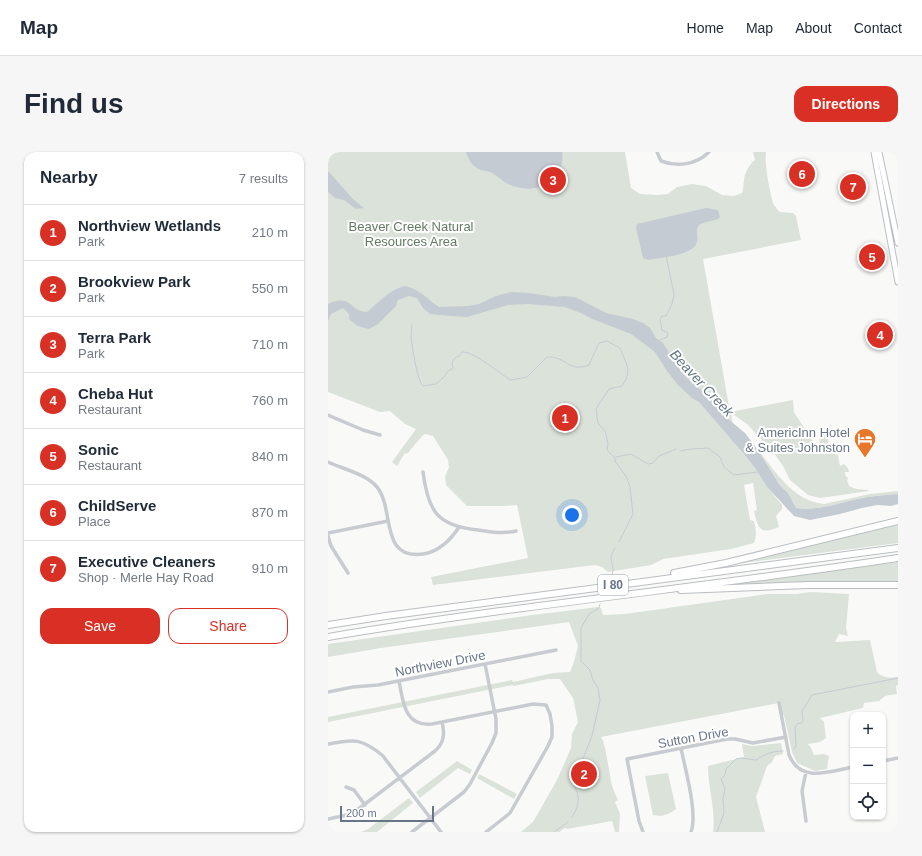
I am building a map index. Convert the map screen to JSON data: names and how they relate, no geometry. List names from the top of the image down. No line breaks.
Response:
{"streets":{"highway":["I 80"],"street":["Northview Drive","Sutton Drive"]},"water":["Beaver Creek"],"parks":["Beaver Creek Natural Resources Area"],"places":{"hotel":["AmericInn Hotel & Suites Johnston"]},"scale_bar":"200 m","page":{"header":"Map","nav":["Home","Map","About","Contact"],"buttons":["Directions",["Save","Share"]],"title":"Find us","heading":["Nearby","7 results"],"pins":["6","3","7","5","4","1","2"],"list":[{"mark":"1","name":"Northview Wetlands","note":"Park","value":"210 m"},{"mark":"2","name":"Brookview Park","note":"Park","value":"550 m"},{"mark":"3","name":"Terra Park","note":"Park","value":"710 m"},{"mark":"4","name":"Cheba Hut","note":"Restaurant","value":"760 m"},{"mark":"5","name":"Sonic","note":"Restaurant","value":"840 m"},{"mark":"6","name":"ChildServe","note":"Place","value":"870 m"},{"mark":"7","name":"Executive Cleaners","note":"Shop · Merle Hay Road","value":"910 m"}],"map_buttons":["+","−"],"scale":"200 m"}}
